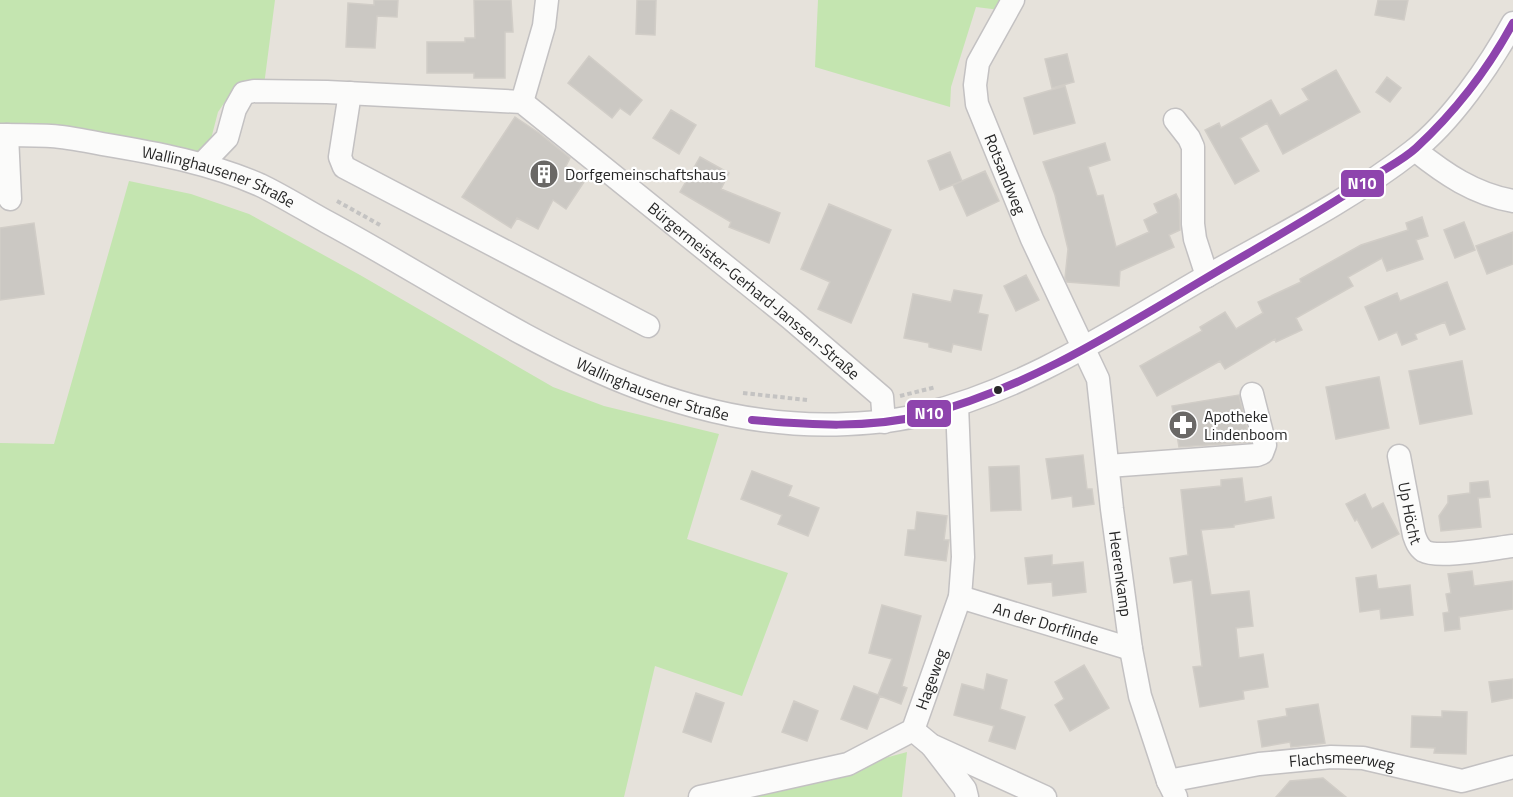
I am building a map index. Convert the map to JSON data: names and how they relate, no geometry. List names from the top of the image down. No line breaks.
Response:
{"streets":{"street":["Rotsandweg","Wallinghausener Straße","Bürgermeister-Gerhard-Janssen-Straße","Up Höcht","Heerenkamp","An der Dorflinde","Hageweg","Flachsmeerweg"]},"crossings":[["Rotsandweg","Wallinghausener Straße"],["Rotsandweg","Heerenkamp"],["Wallinghausener Straße","Bürgermeister-Gerhard-Janssen-Straße"],["Wallinghausener Straße","Heerenkamp"],["Wallinghausener Straße","Hageweg"],["Heerenkamp","An der Dorflinde"],["Heerenkamp","Flachsmeerweg"],["An der Dorflinde","Hageweg"]],"places":{"building":["Dorfgemeinschaftshaus"],"pharmacy":["Apotheke Lindenboom"]},"lines":["transit line N10"]}
